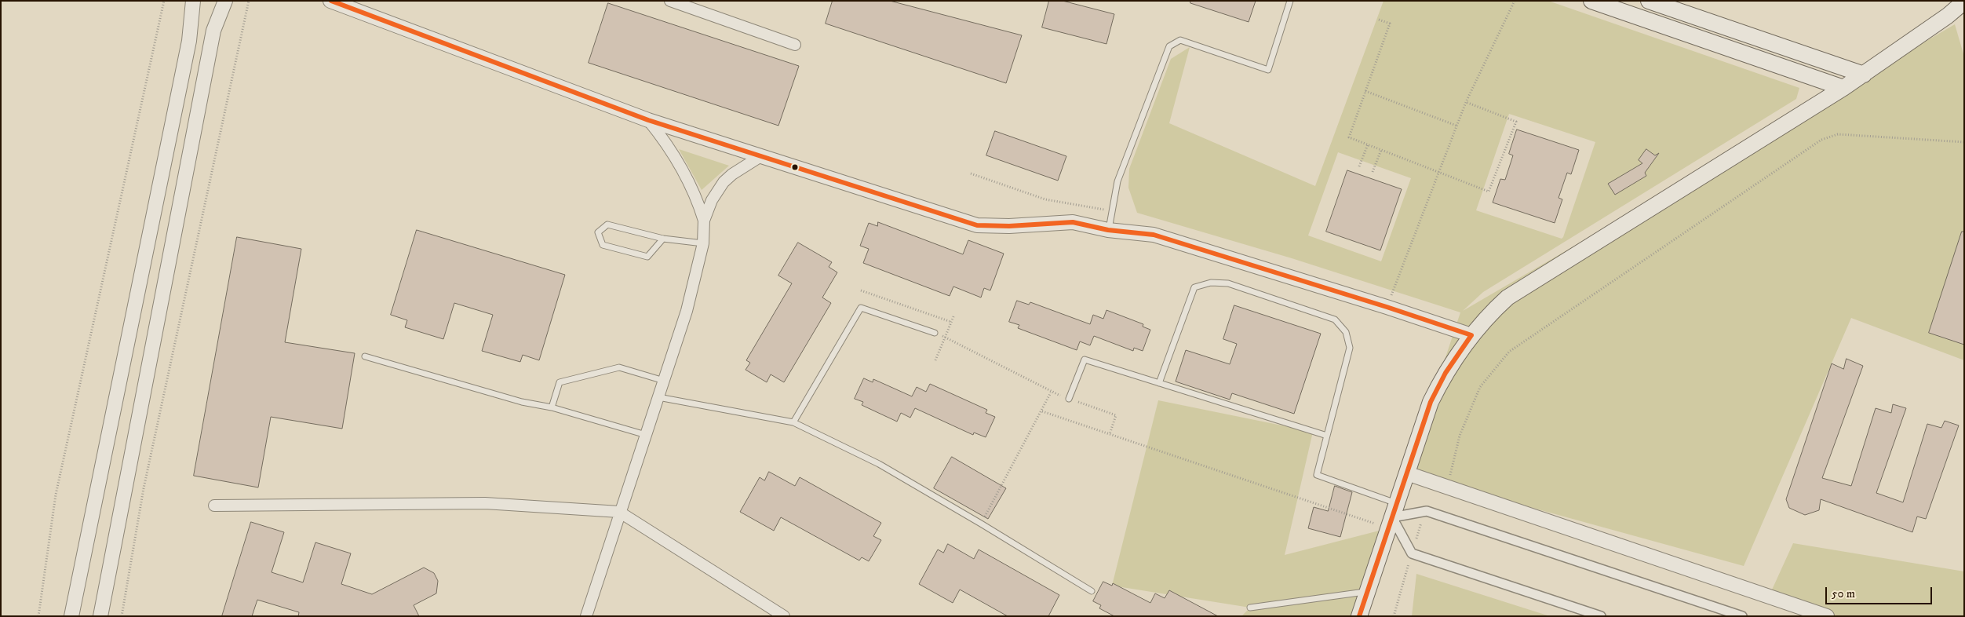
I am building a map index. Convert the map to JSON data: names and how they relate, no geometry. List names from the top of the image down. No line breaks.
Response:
{"scale_bar":"50 m"}
